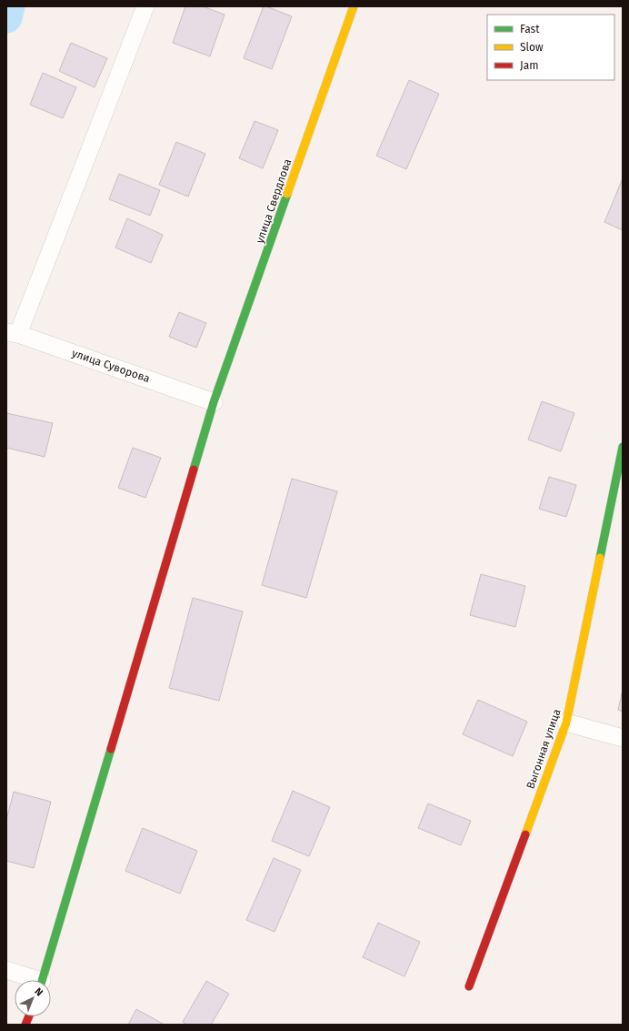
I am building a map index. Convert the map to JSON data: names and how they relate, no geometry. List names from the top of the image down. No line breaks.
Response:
{"streets":{"street":["улица Свердлова","улица Суворова","Выгонная улица"]},"crossings":[["улица Свердлова","улица Суворова"]],"legend":["Fast","Slow","Jam"],"north":"top right"}
